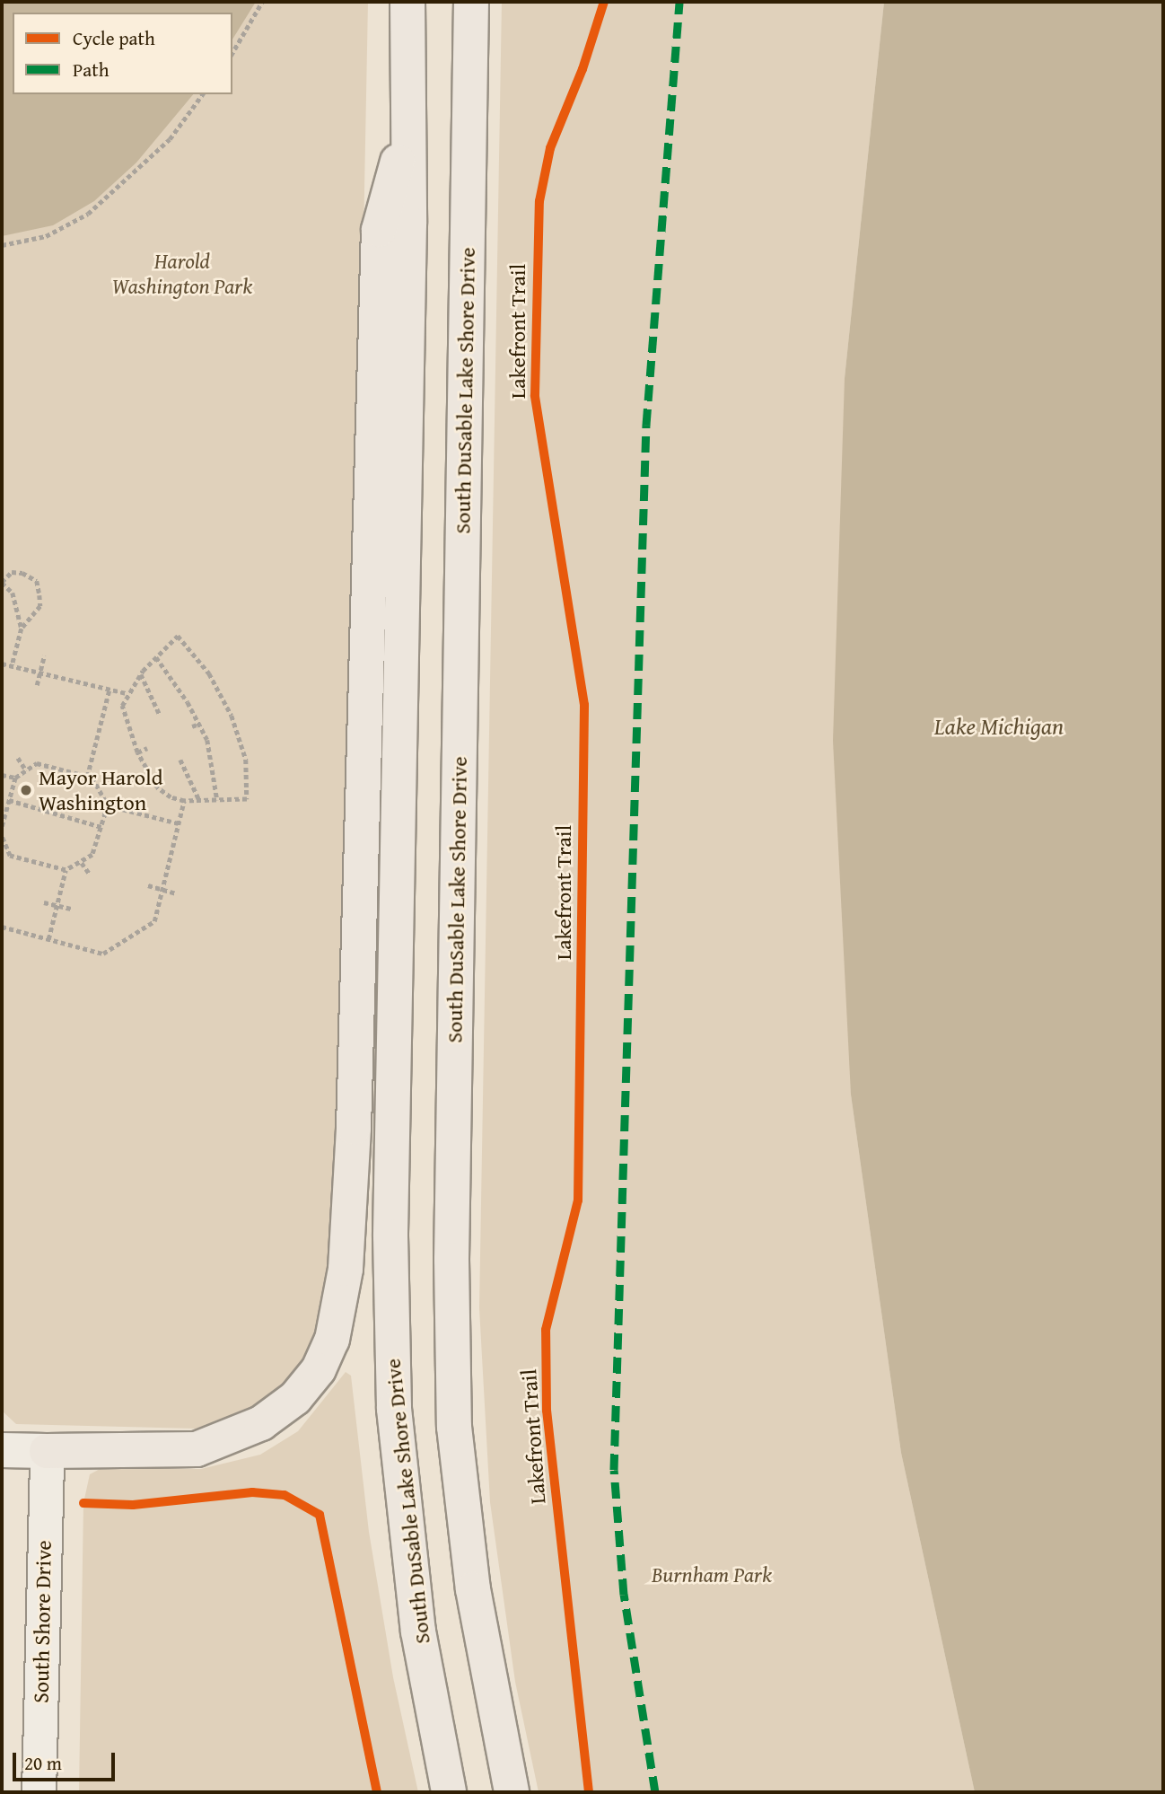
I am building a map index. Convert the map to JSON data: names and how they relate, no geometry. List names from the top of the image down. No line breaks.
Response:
{"streets":{"highway":["South DuSable Lake Shore Drive"],"street":["South Shore Drive"],"cycle path":["Lakefront Trail"]},"water":["Lake Michigan"],"parks":["Harold Washington Park","Burnham Park"],"places":["Mayor Harold Washington"],"legend":["Cycle path","Path"],"scale_bar":"20 m"}
